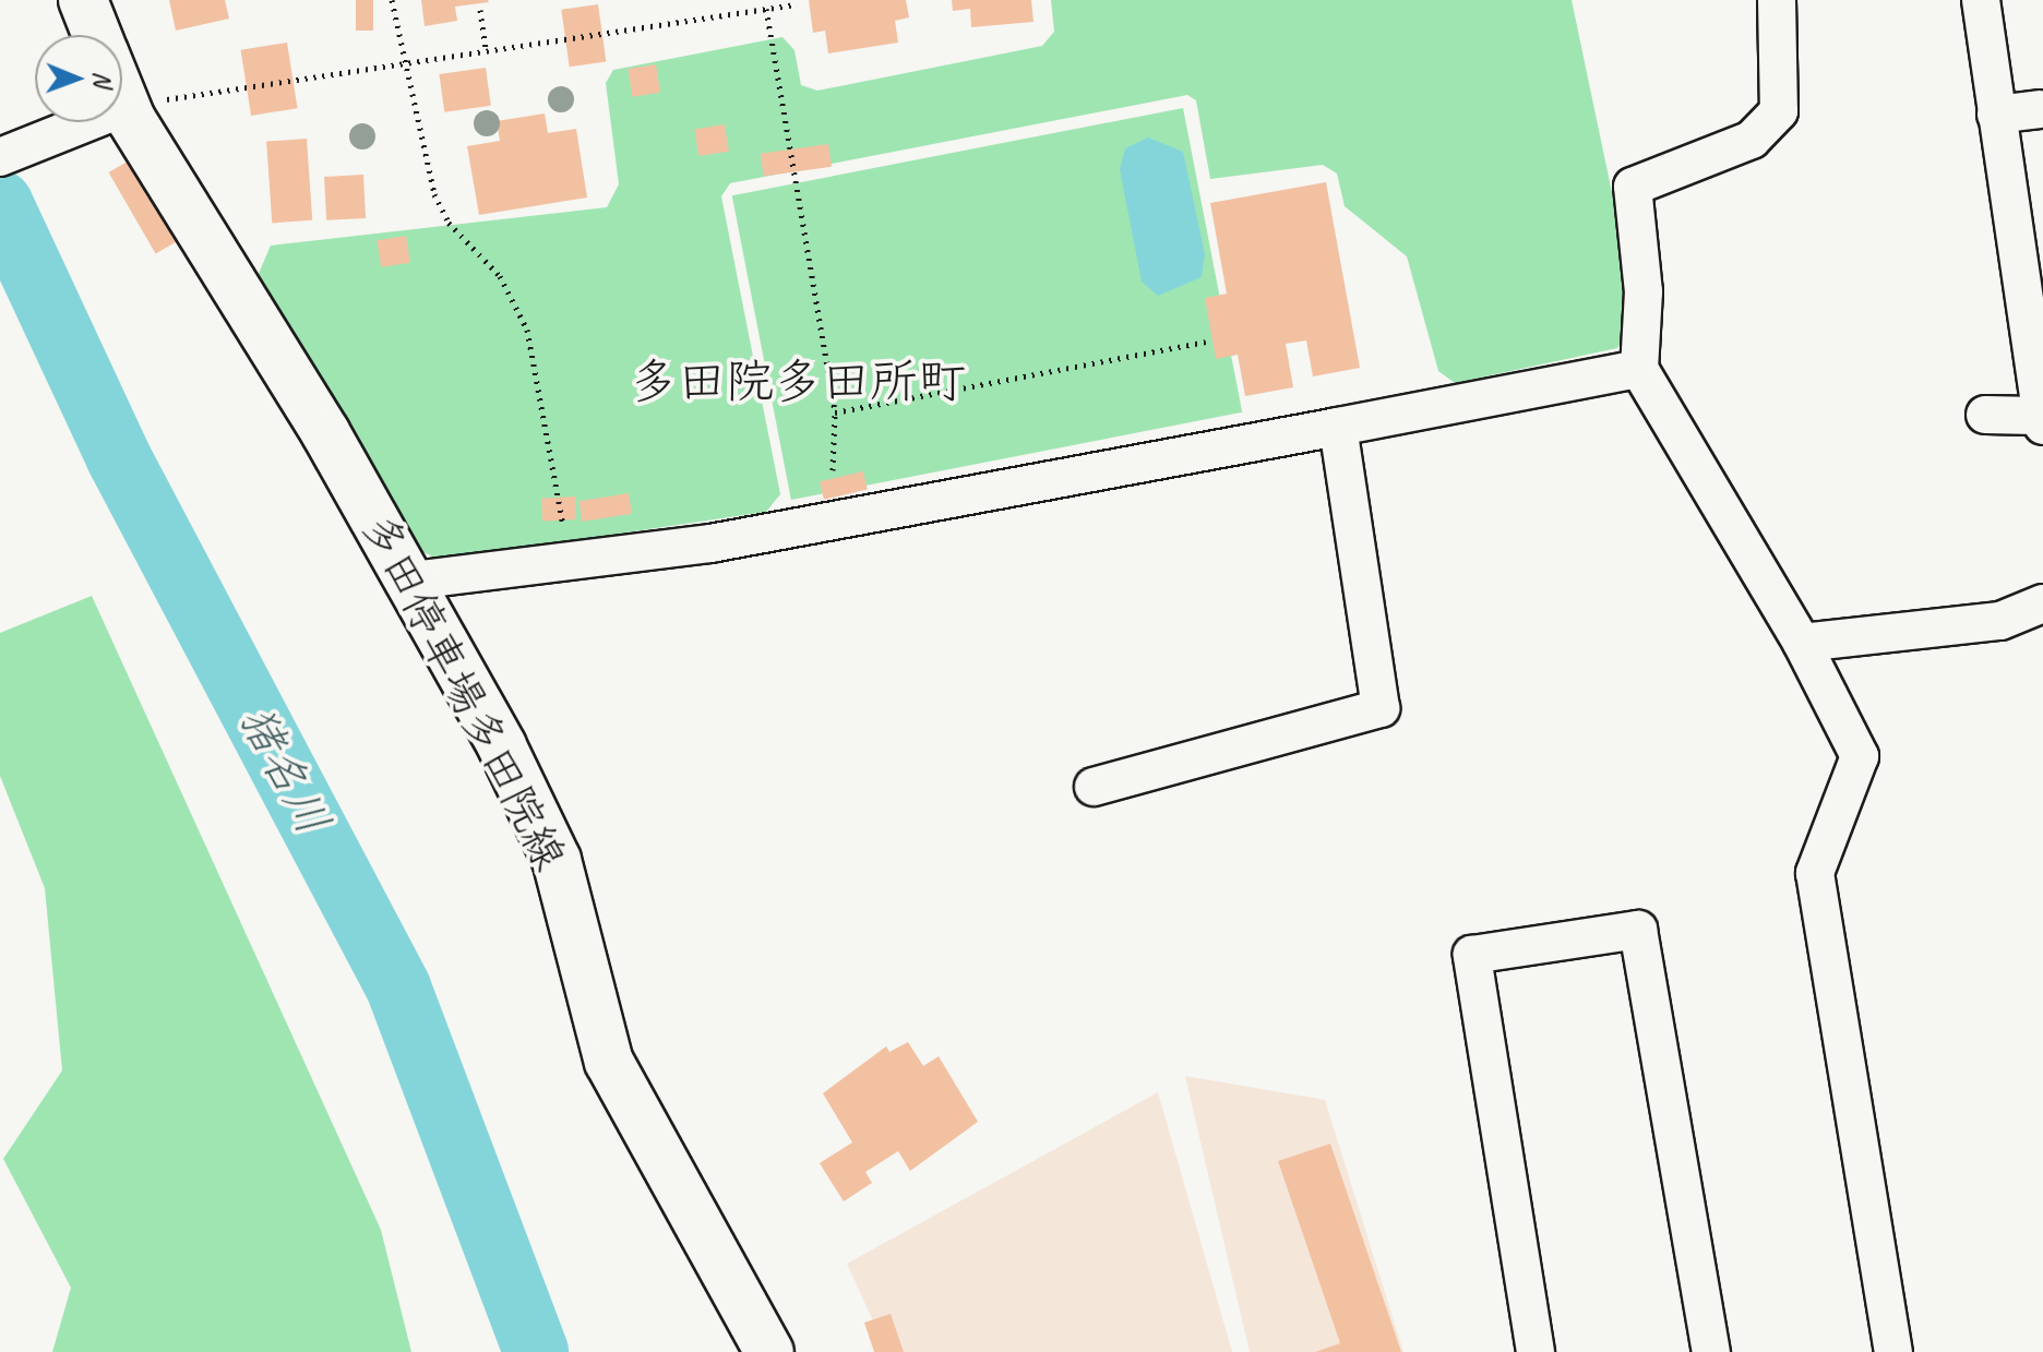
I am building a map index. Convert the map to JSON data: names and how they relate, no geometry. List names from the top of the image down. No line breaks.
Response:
{"streets":{"main road":["多田停車場多田院線"]},"districts":["多田院多田所町"],"water":["猪名川"],"north":"right"}
